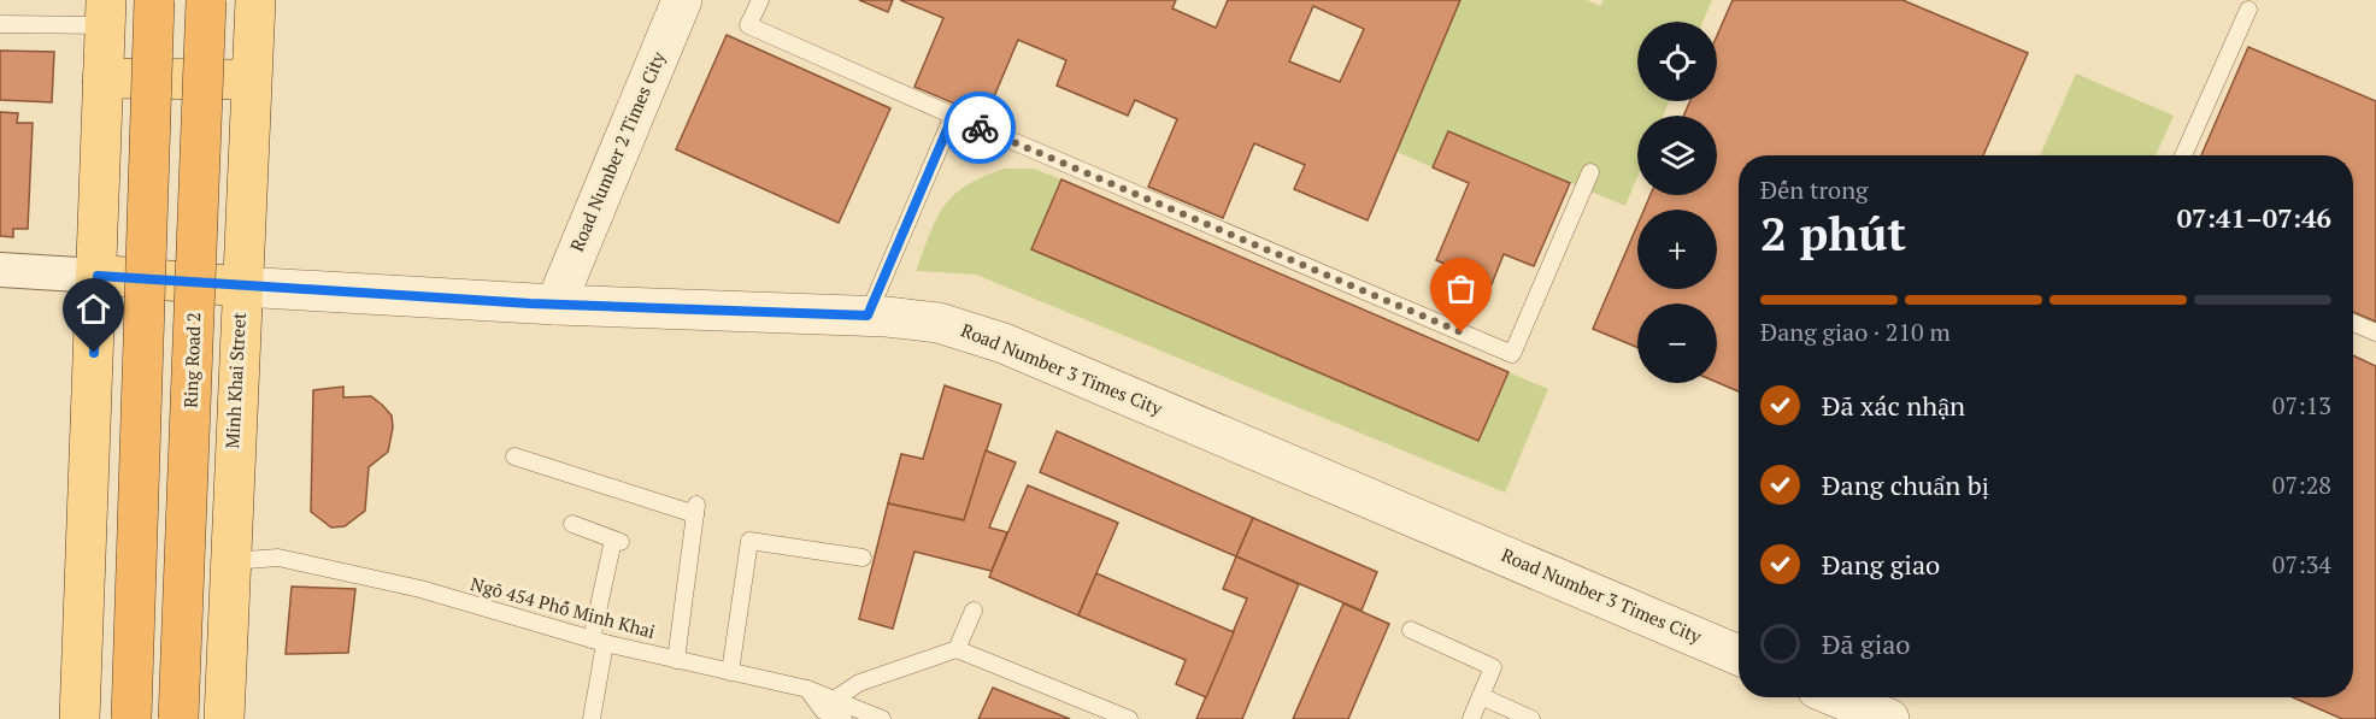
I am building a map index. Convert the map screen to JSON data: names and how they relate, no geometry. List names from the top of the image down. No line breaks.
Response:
{"streets":{"highway":["Ring Road 2"],"main road":["Minh Khai Street"],"street":["Road Number 2 Times City","Road Number 3 Times City"],"lane":["Ngõ 454 Phố Minh Khai"]},"crossings":[["Road Number 2 Times City","Road Number 3 Times City"],["Road Number 3 Times City","Minh Khai Street"],["Minh Khai Street","Ngõ 454 Phố Minh Khai"]],"page":{"map_buttons":["+","−"],"heading":["2 phút","Đến trong","07:41–07:46"],"bar":"Đang giao · 210 m","list":[["Đã xác nhận","07:13"],["Đang chuẩn bị","07:28"],["Đang giao","07:34"],"Đã giao"]}}
